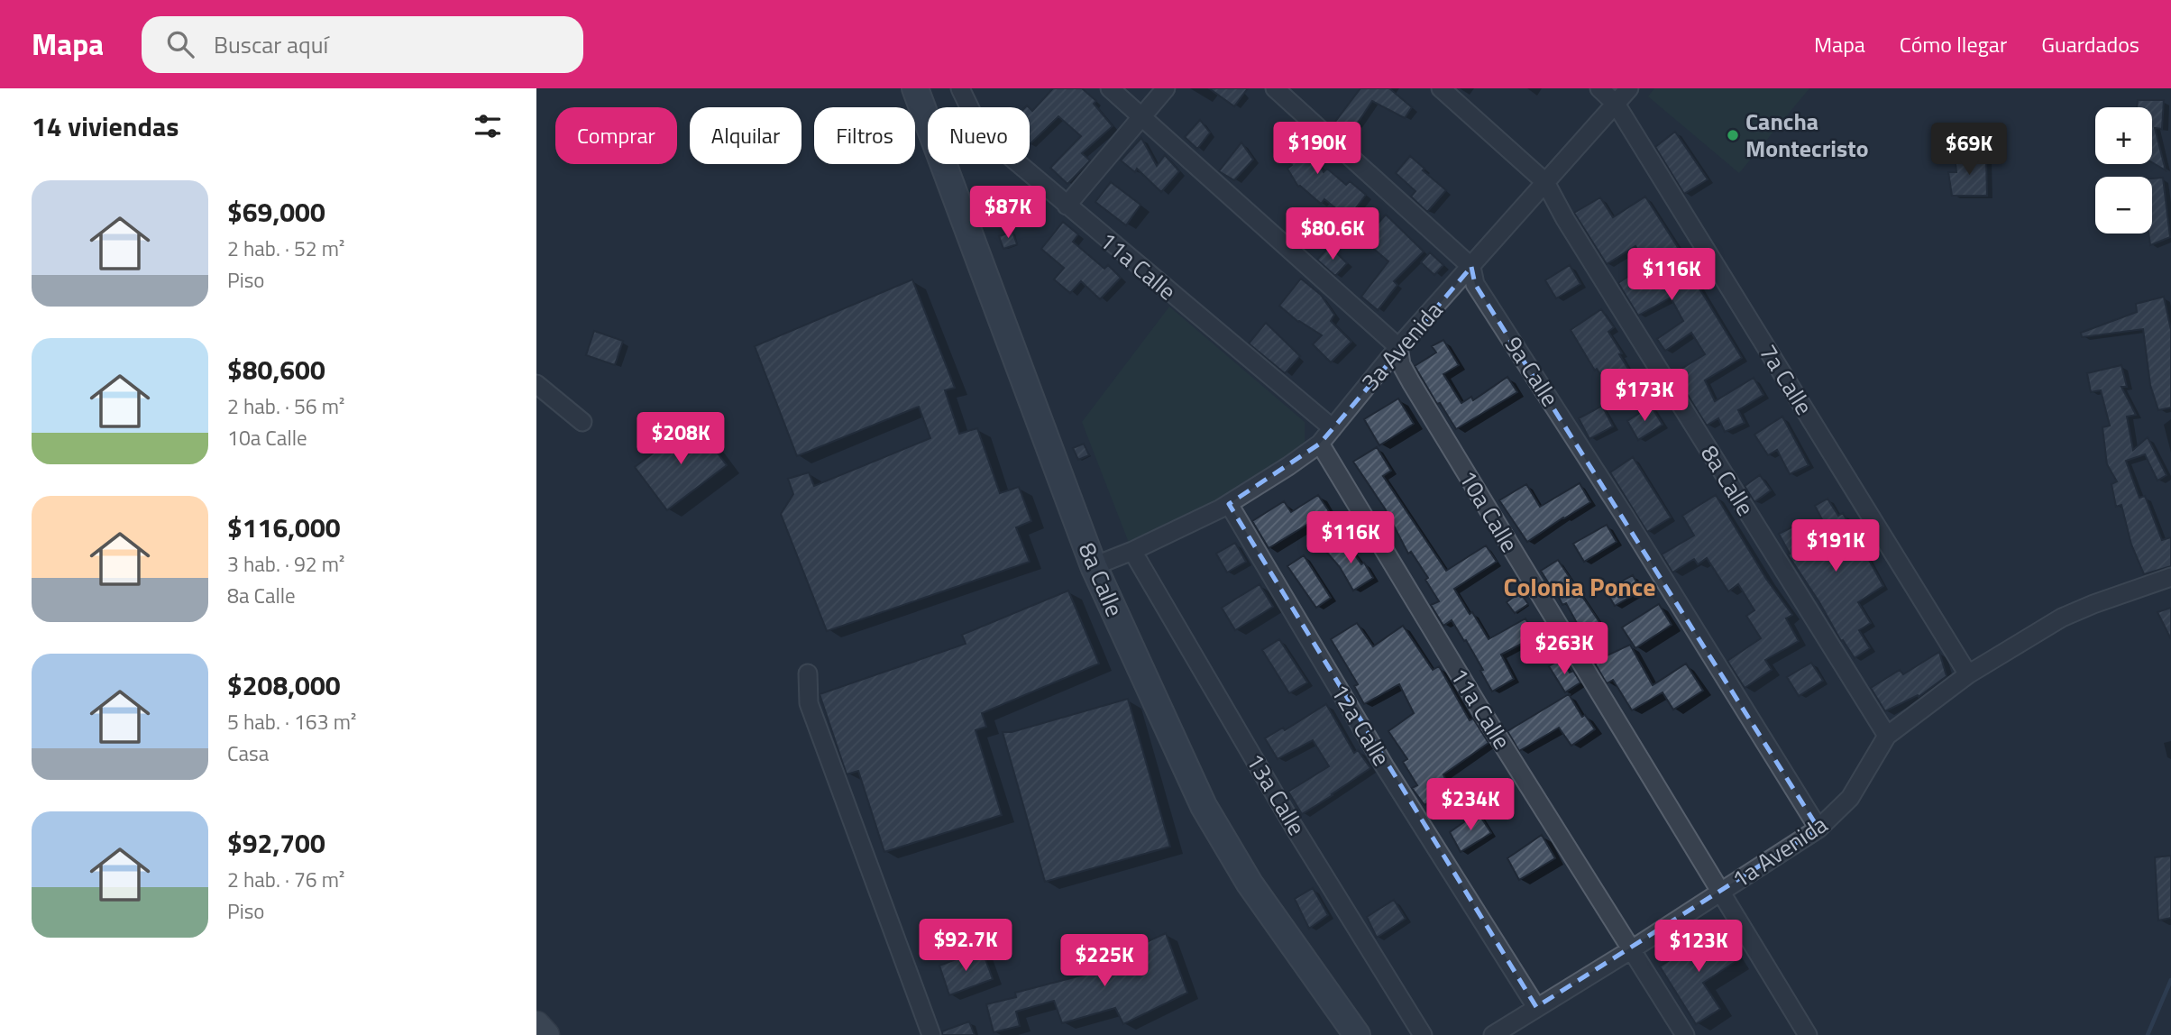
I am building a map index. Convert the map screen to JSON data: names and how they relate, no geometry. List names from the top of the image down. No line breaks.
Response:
{"streets":{"street":["11a Calle","3a Avenida","9a Calle","7a Calle","8a Calle","10a Calle","12a Calle","13a Calle","1a Avenida"]},"crossings":[["11a Calle","3a Avenida"],["11a Calle","1a Avenida"],["3a Avenida","9a Calle"],["3a Avenida","7a Calle"],["3a Avenida","8a Calle"],["3a Avenida","10a Calle"],["3a Avenida","12a Calle"],["3a Avenida","13a Calle"],["9a Calle","1a Avenida"],["7a Calle","1a Avenida"],["8a Calle","1a Avenida"],["10a Calle","1a Avenida"],["12a Calle","1a Avenida"]],"districts":["Colonia Ponce"],"places":["Cancha Montecristo"],"page":{"header":"Mapa","search":"Buscar aquí","nav":["Mapa","Cómo llegar","Guardados"],"heading":"14 viviendas","map_buttons":["+","−"],"chip":["Comprar","Alquilar","Filtros","Nuevo"],"price":["$190K","$69K","$87K","$80.6K","$116K","$173K","$208K","$116K","$191K","$263K","$234K","$92.7K","$123K","$225K"],"list":[{"name":"$69,000","note":"2 hab. · 52 m² · Piso"},{"name":"$80,600","note":"2 hab. · 56 m² · 10a Calle"},{"name":"$116,000","note":"3 hab. · 92 m² · 8a Calle"},{"name":"$208,000","note":"5 hab. · 163 m² · Casa"},{"name":"$92,700","note":"2 hab. · 76 m² · Piso"}]}}
